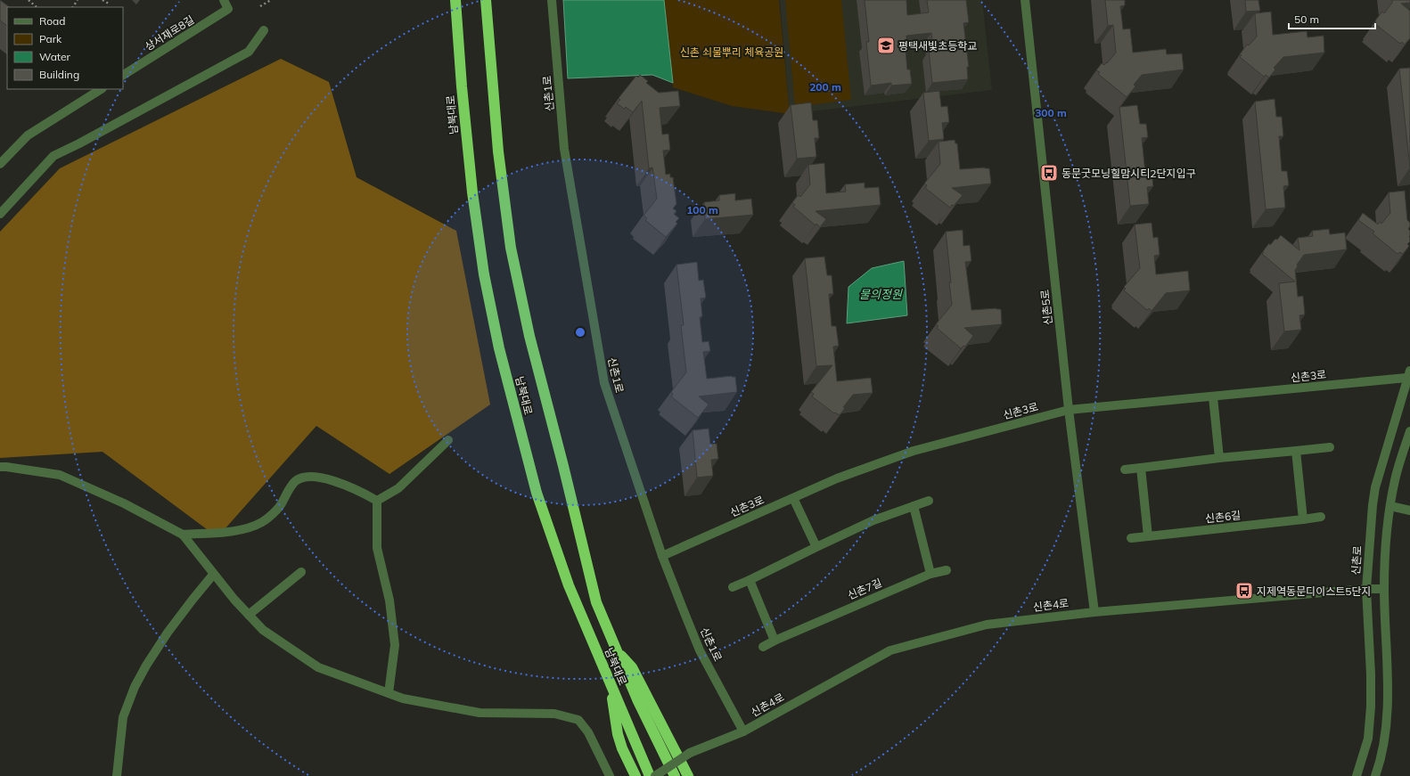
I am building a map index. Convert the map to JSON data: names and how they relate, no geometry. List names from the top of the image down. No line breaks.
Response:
{"streets":{"highway":["남북대로"],"street":["상서재로8길","신촌1로","신촌5로","신촌3로","신촌6길","신촌로","신촌7길","신촌4로"]},"crossings":[["신촌1로","신촌3로"],["신촌1로","신촌4로"],["신촌5로","신촌3로"],["신촌5로","신촌4로"],["신촌3로","신촌로"],["신촌로","신촌4로"]],"water":["물의정원"],"parks":["신촌 쇠물뿌리 체육공원"],"places":{"school or university":["평택새빛초등학교"],"bus stop":["동문굿모닝힐맘시티2단지입구","지제역동문디이스트5단지"]},"legend":["Road","Park","Water","Building"],"scale_bar":"50 m","rings":["200 m","300 m","100 m"]}
